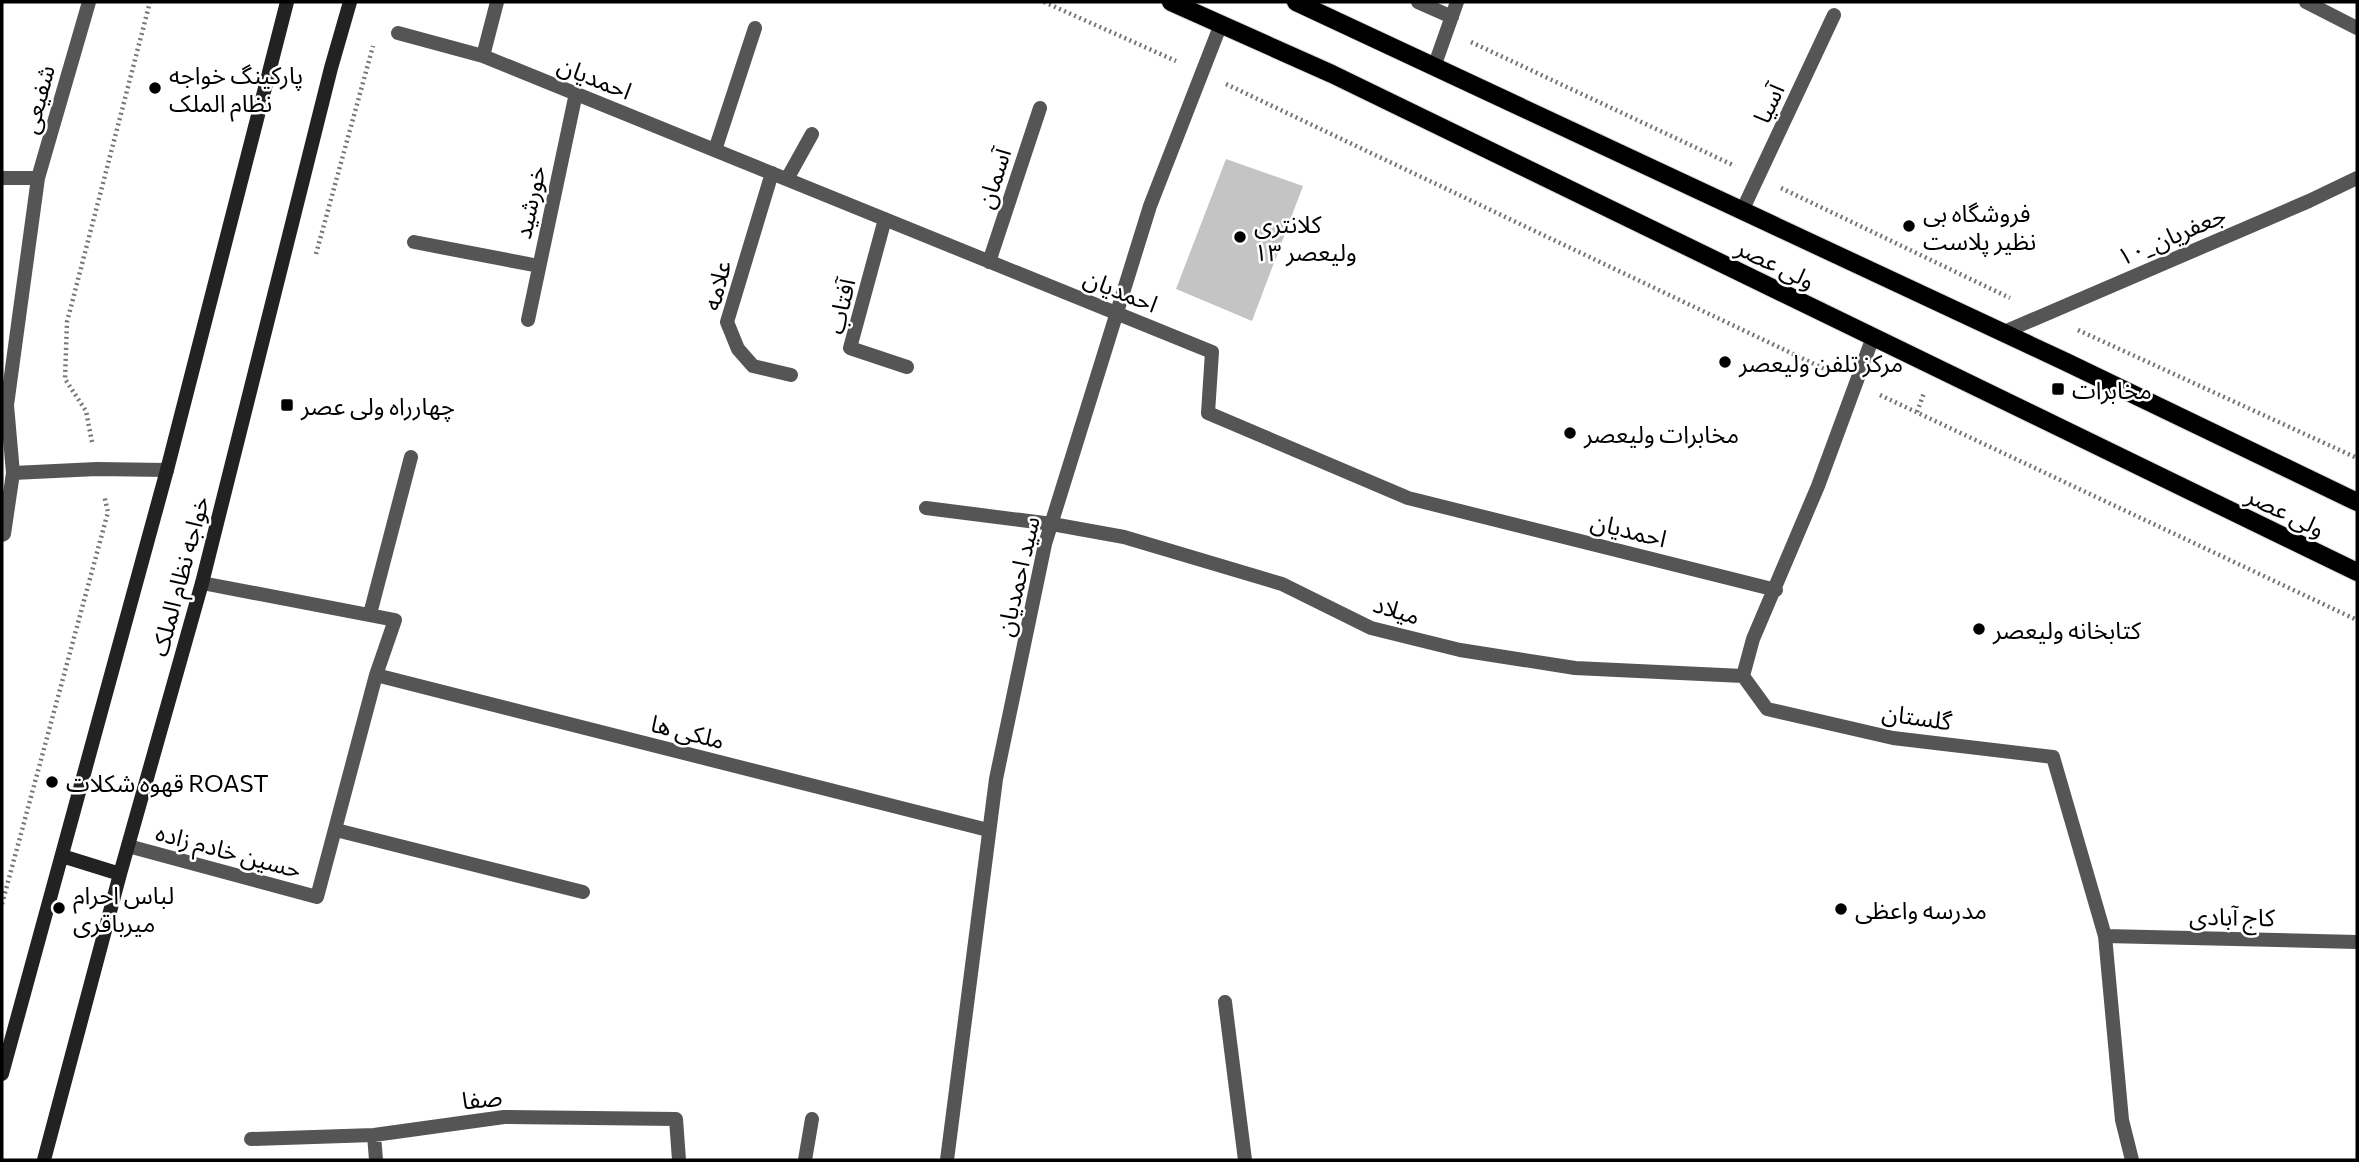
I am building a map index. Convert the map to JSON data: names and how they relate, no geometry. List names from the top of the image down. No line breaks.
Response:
{"streets":{"main road":["ولی عصر","خواجه نظام الملک"],"street":["احمدیان","شفیعی","آسیا","آسمان","خورشید","۱۰_جعفریان","علامه","آفتاب","سید احمدیان","میلاد","گلستان","ملکی ها","حسین خادم زاده","کاج آبادی","صفا"]},"crossings":[["احمدیان","آسمان"],["احمدیان","خورشید"],["احمدیان","علامه"],["احمدیان","آفتاب"],["احمدیان","سید احمدیان"],["آسیا","ولی عصر"],["۱۰_جعفریان","ولی عصر"],["ولی عصر","سید احمدیان"],["خواجه نظام الملک","حسین خادم زاده"],["سید احمدیان","میلاد"],["سید احمدیان","ملکی ها"],["میلاد","گلستان"],["گلستان","کاج آبادی"]],"places":{"other":["پارکینگ خواجه نظام الملک","فروشگاه بی نظیر پلاست","کلانتری ۱۳ ولیعصر","مرکز تلفن ولیعصر","مخابرات ولیعصر","کتابخانه ولیعصر","قهوه شکلات ROAST","لباس احرام میرباقری","مدرسه واعظی"],"transit":["مخابرات","چهارراه ولی عصر"]}}
